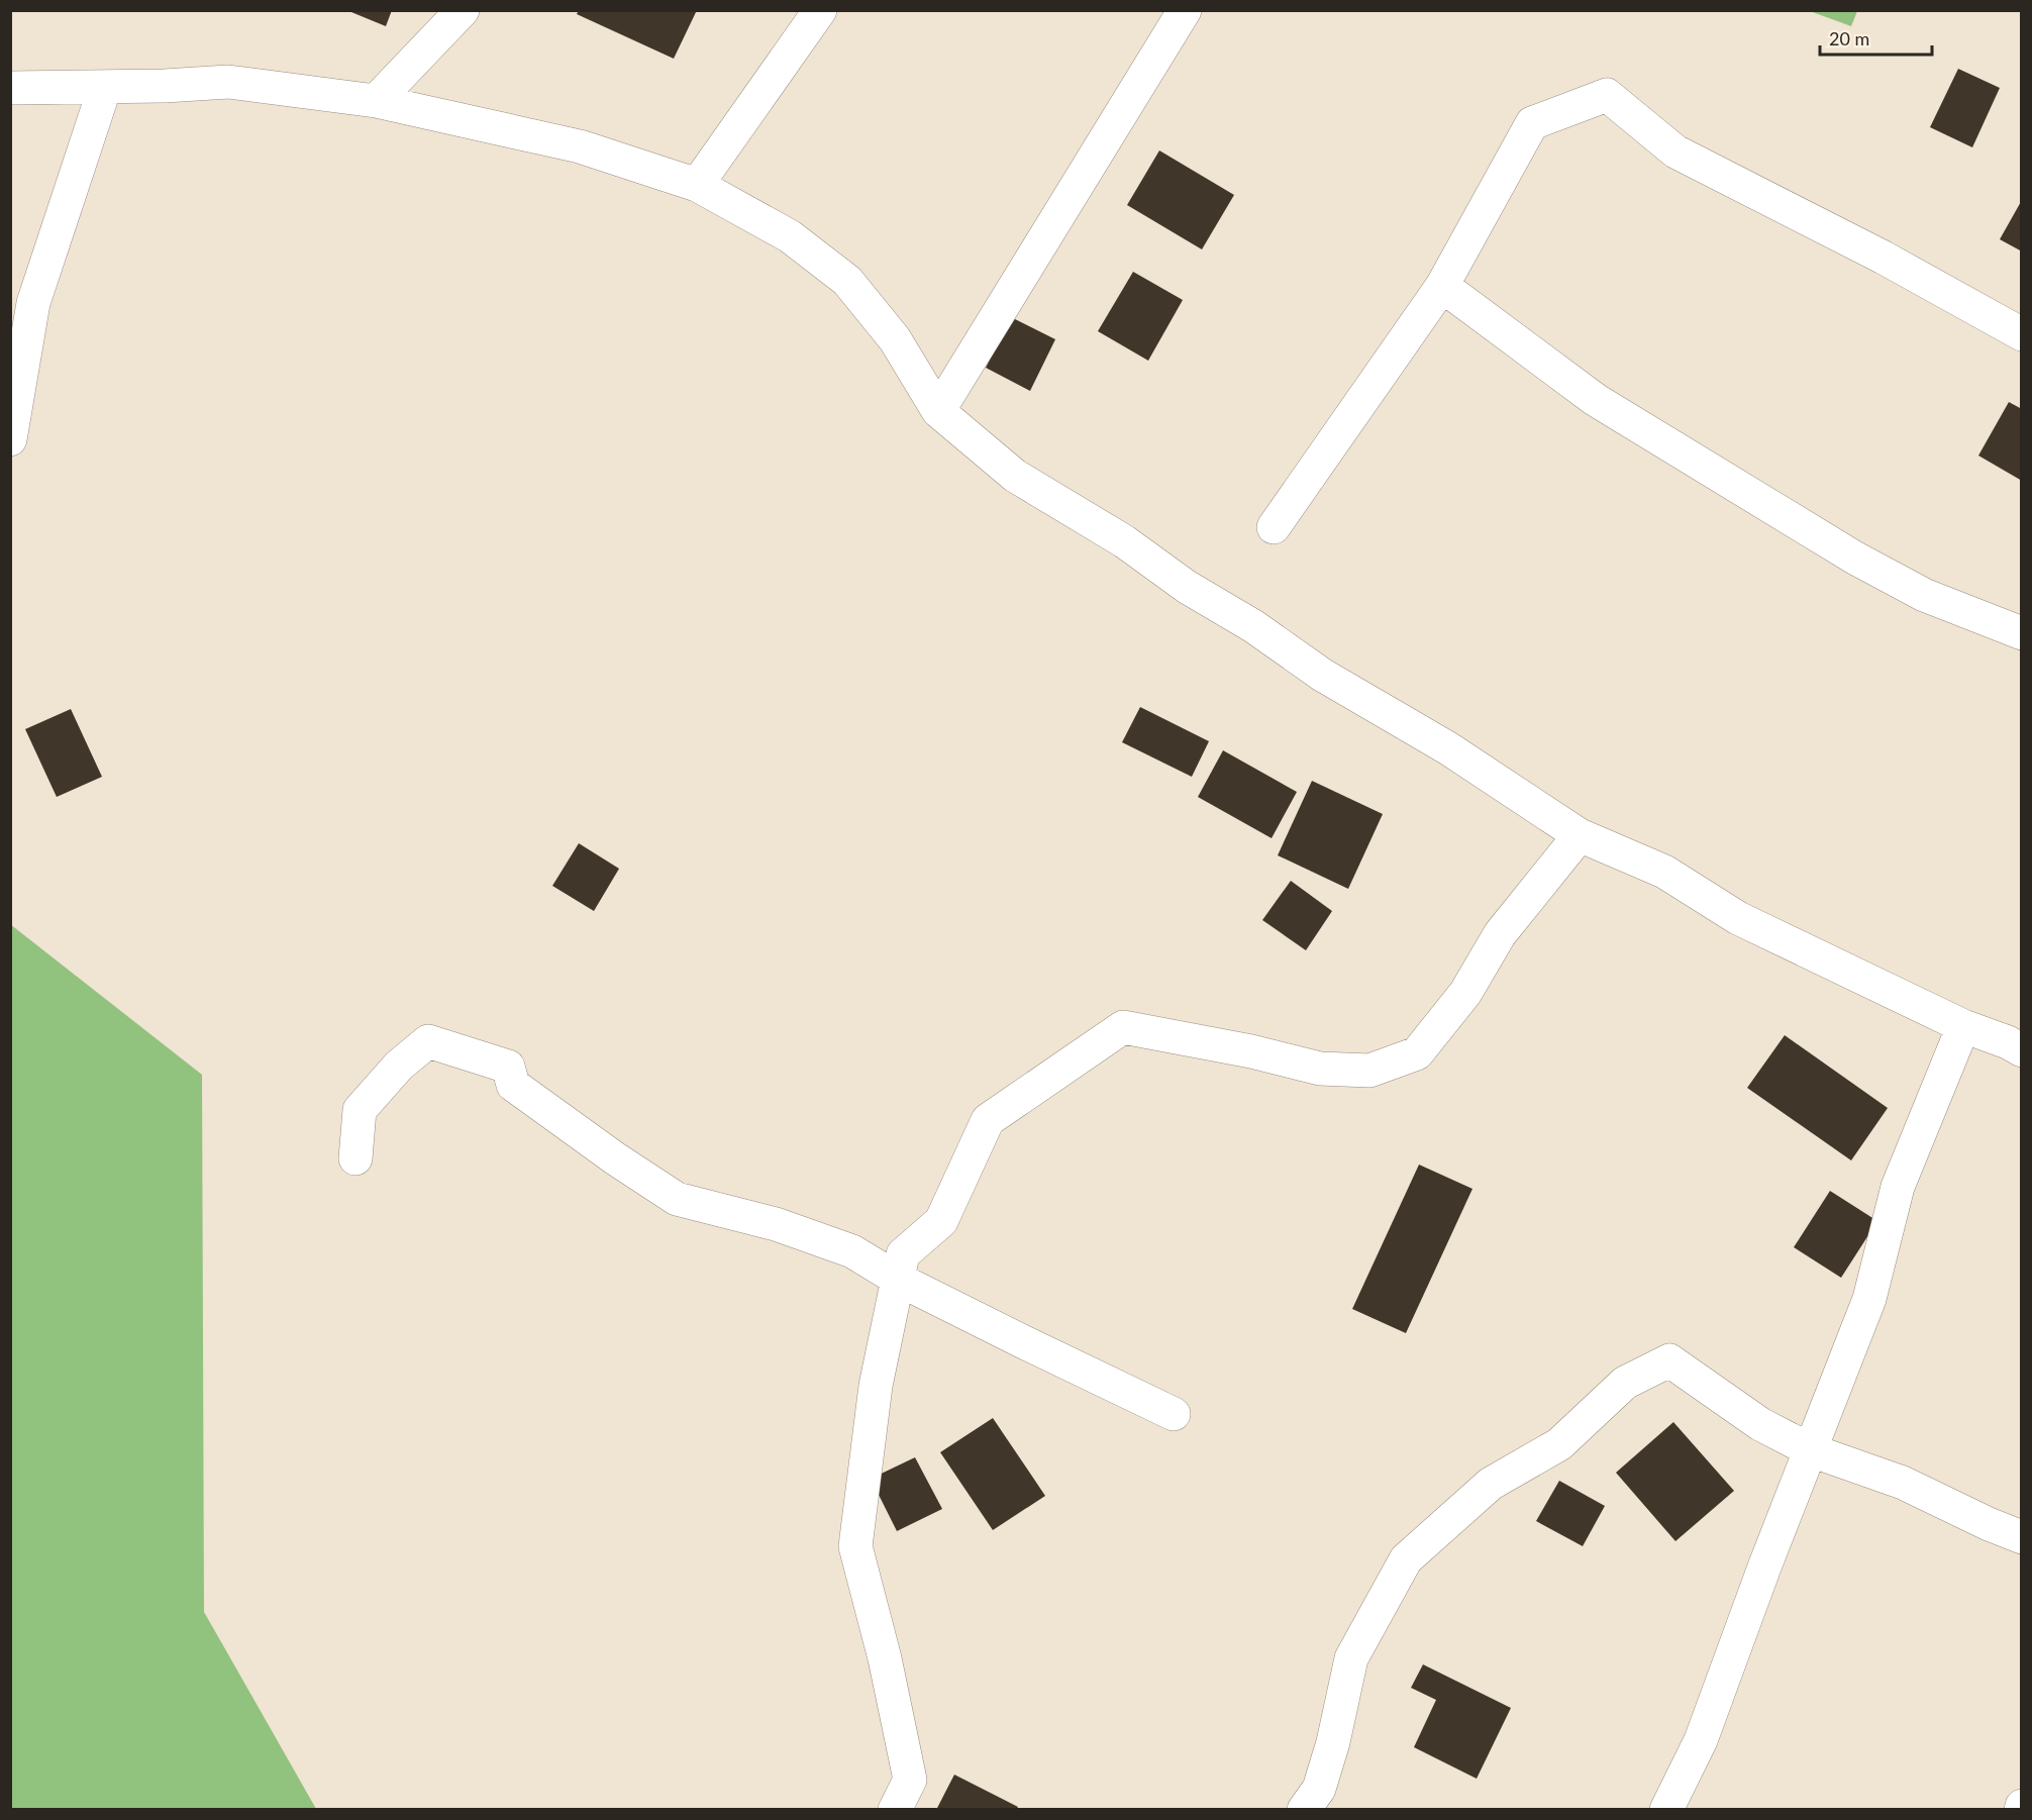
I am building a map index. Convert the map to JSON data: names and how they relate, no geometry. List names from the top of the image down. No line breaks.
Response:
{"scale_bar":"20 m"}
